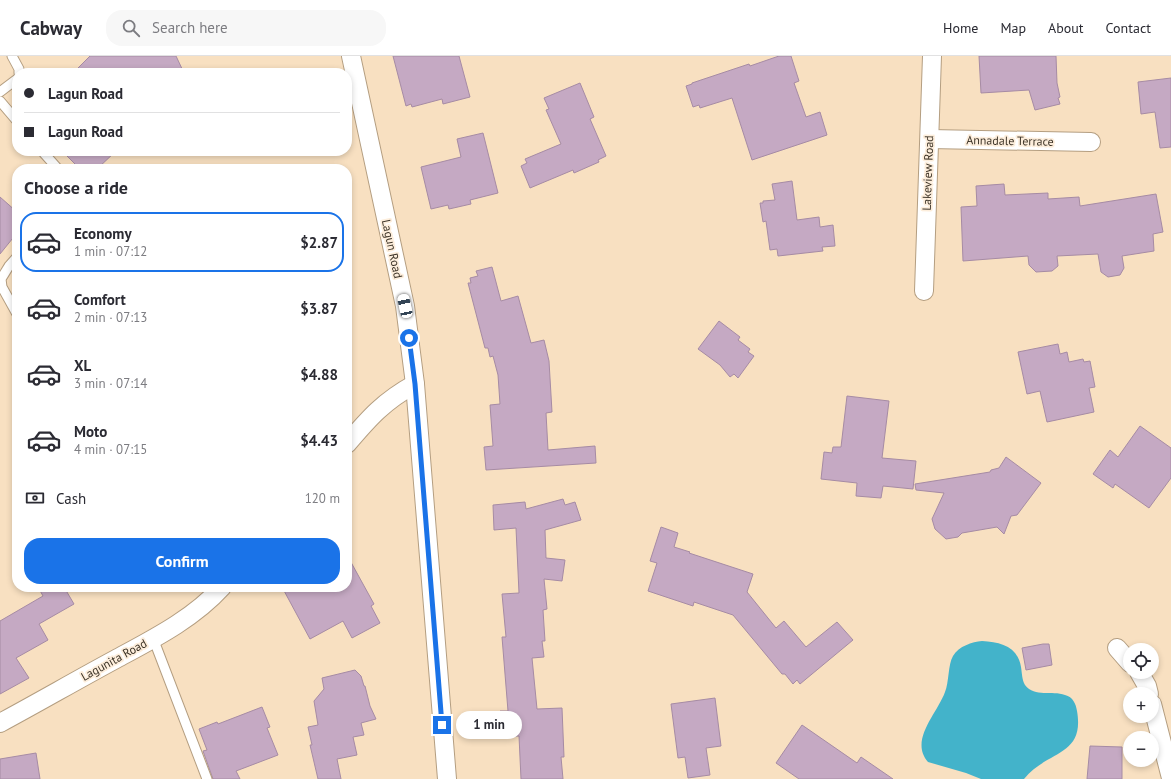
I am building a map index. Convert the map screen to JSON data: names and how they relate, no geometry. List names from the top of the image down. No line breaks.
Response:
{"streets":{"street":["Annadale Terrace","Lakeview Road","Lagun Road","Lagunita Road"]},"crossings":[["Annadale Terrace","Lakeview Road"]],"page":{"header":"Cabway","search":"Search here","nav":["Home","Map","About","Contact"],"banner":["Lagun Road","Lagun Road"],"heading":"Choose a ride","list":[{"name":"Economy","note":"1 min · 07:12","value":"$2.87"},{"name":"Comfort","note":"2 min · 07:13","value":"$3.87"},{"name":"XL","note":"3 min · 07:14","value":"$4.88"},{"name":"Moto","note":"4 min · 07:15","value":"$4.43"}],"pay":["Cash","120 m"],"buttons":"Confirm","map_buttons":["+","−"],"bubble":"1 min"}}
